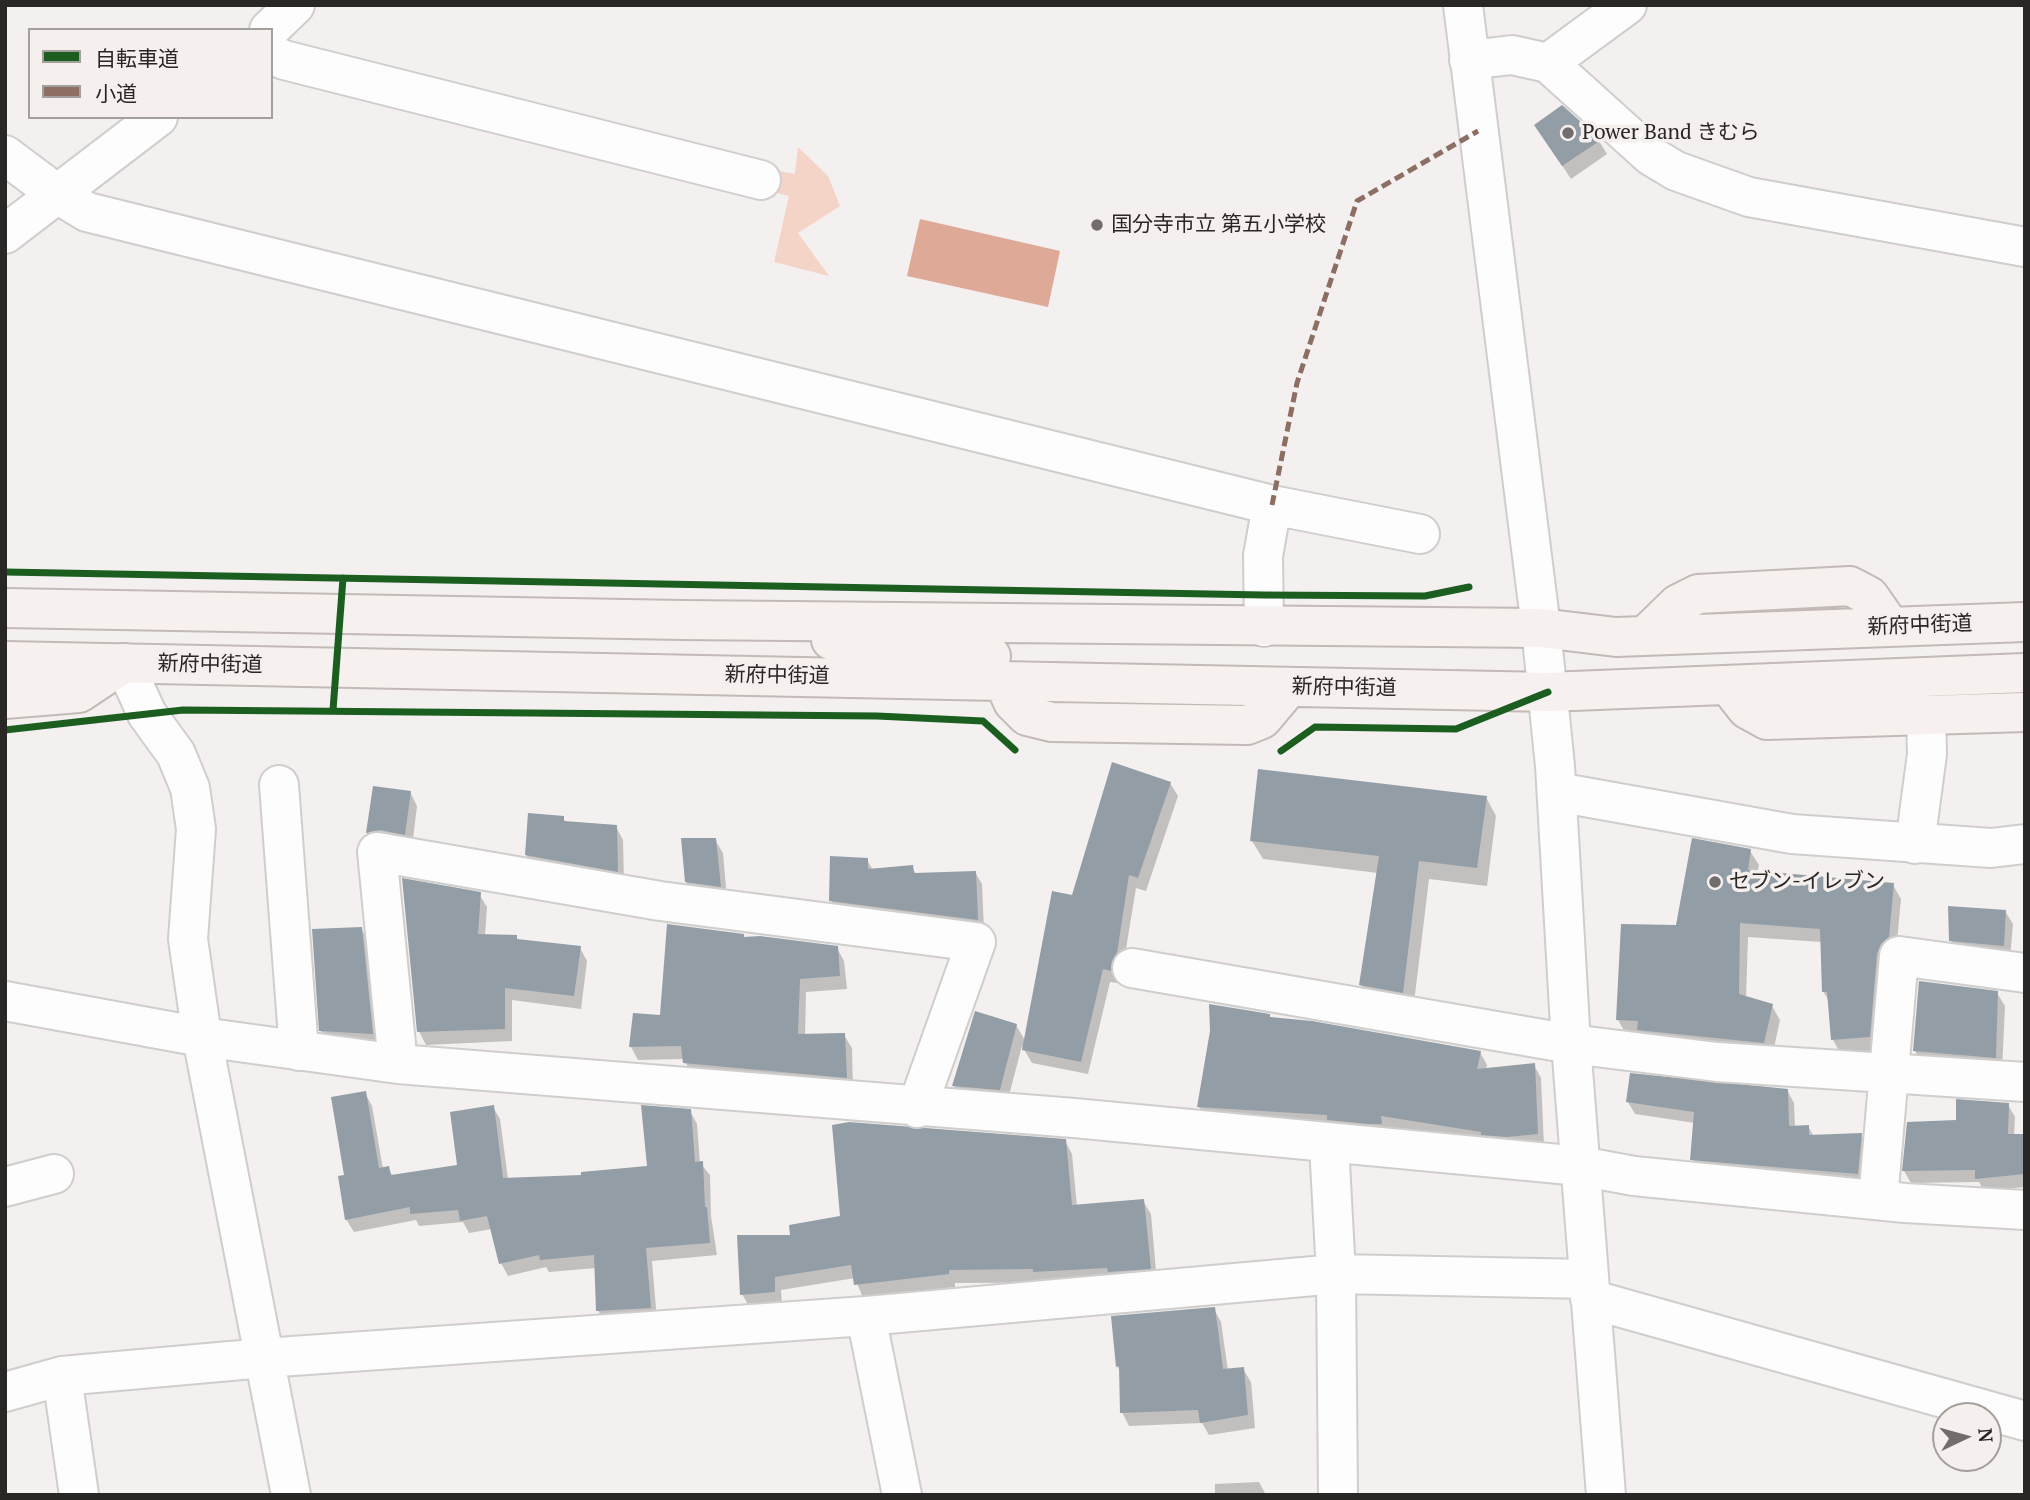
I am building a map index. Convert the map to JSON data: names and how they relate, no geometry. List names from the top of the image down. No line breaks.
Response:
{"streets":{"main road":["新府中街道"]},"places":["Power Band きむら","国分寺市立 第五小学校","セブン-イレブン"],"legend":["自転車道","小道"],"north":"right"}
